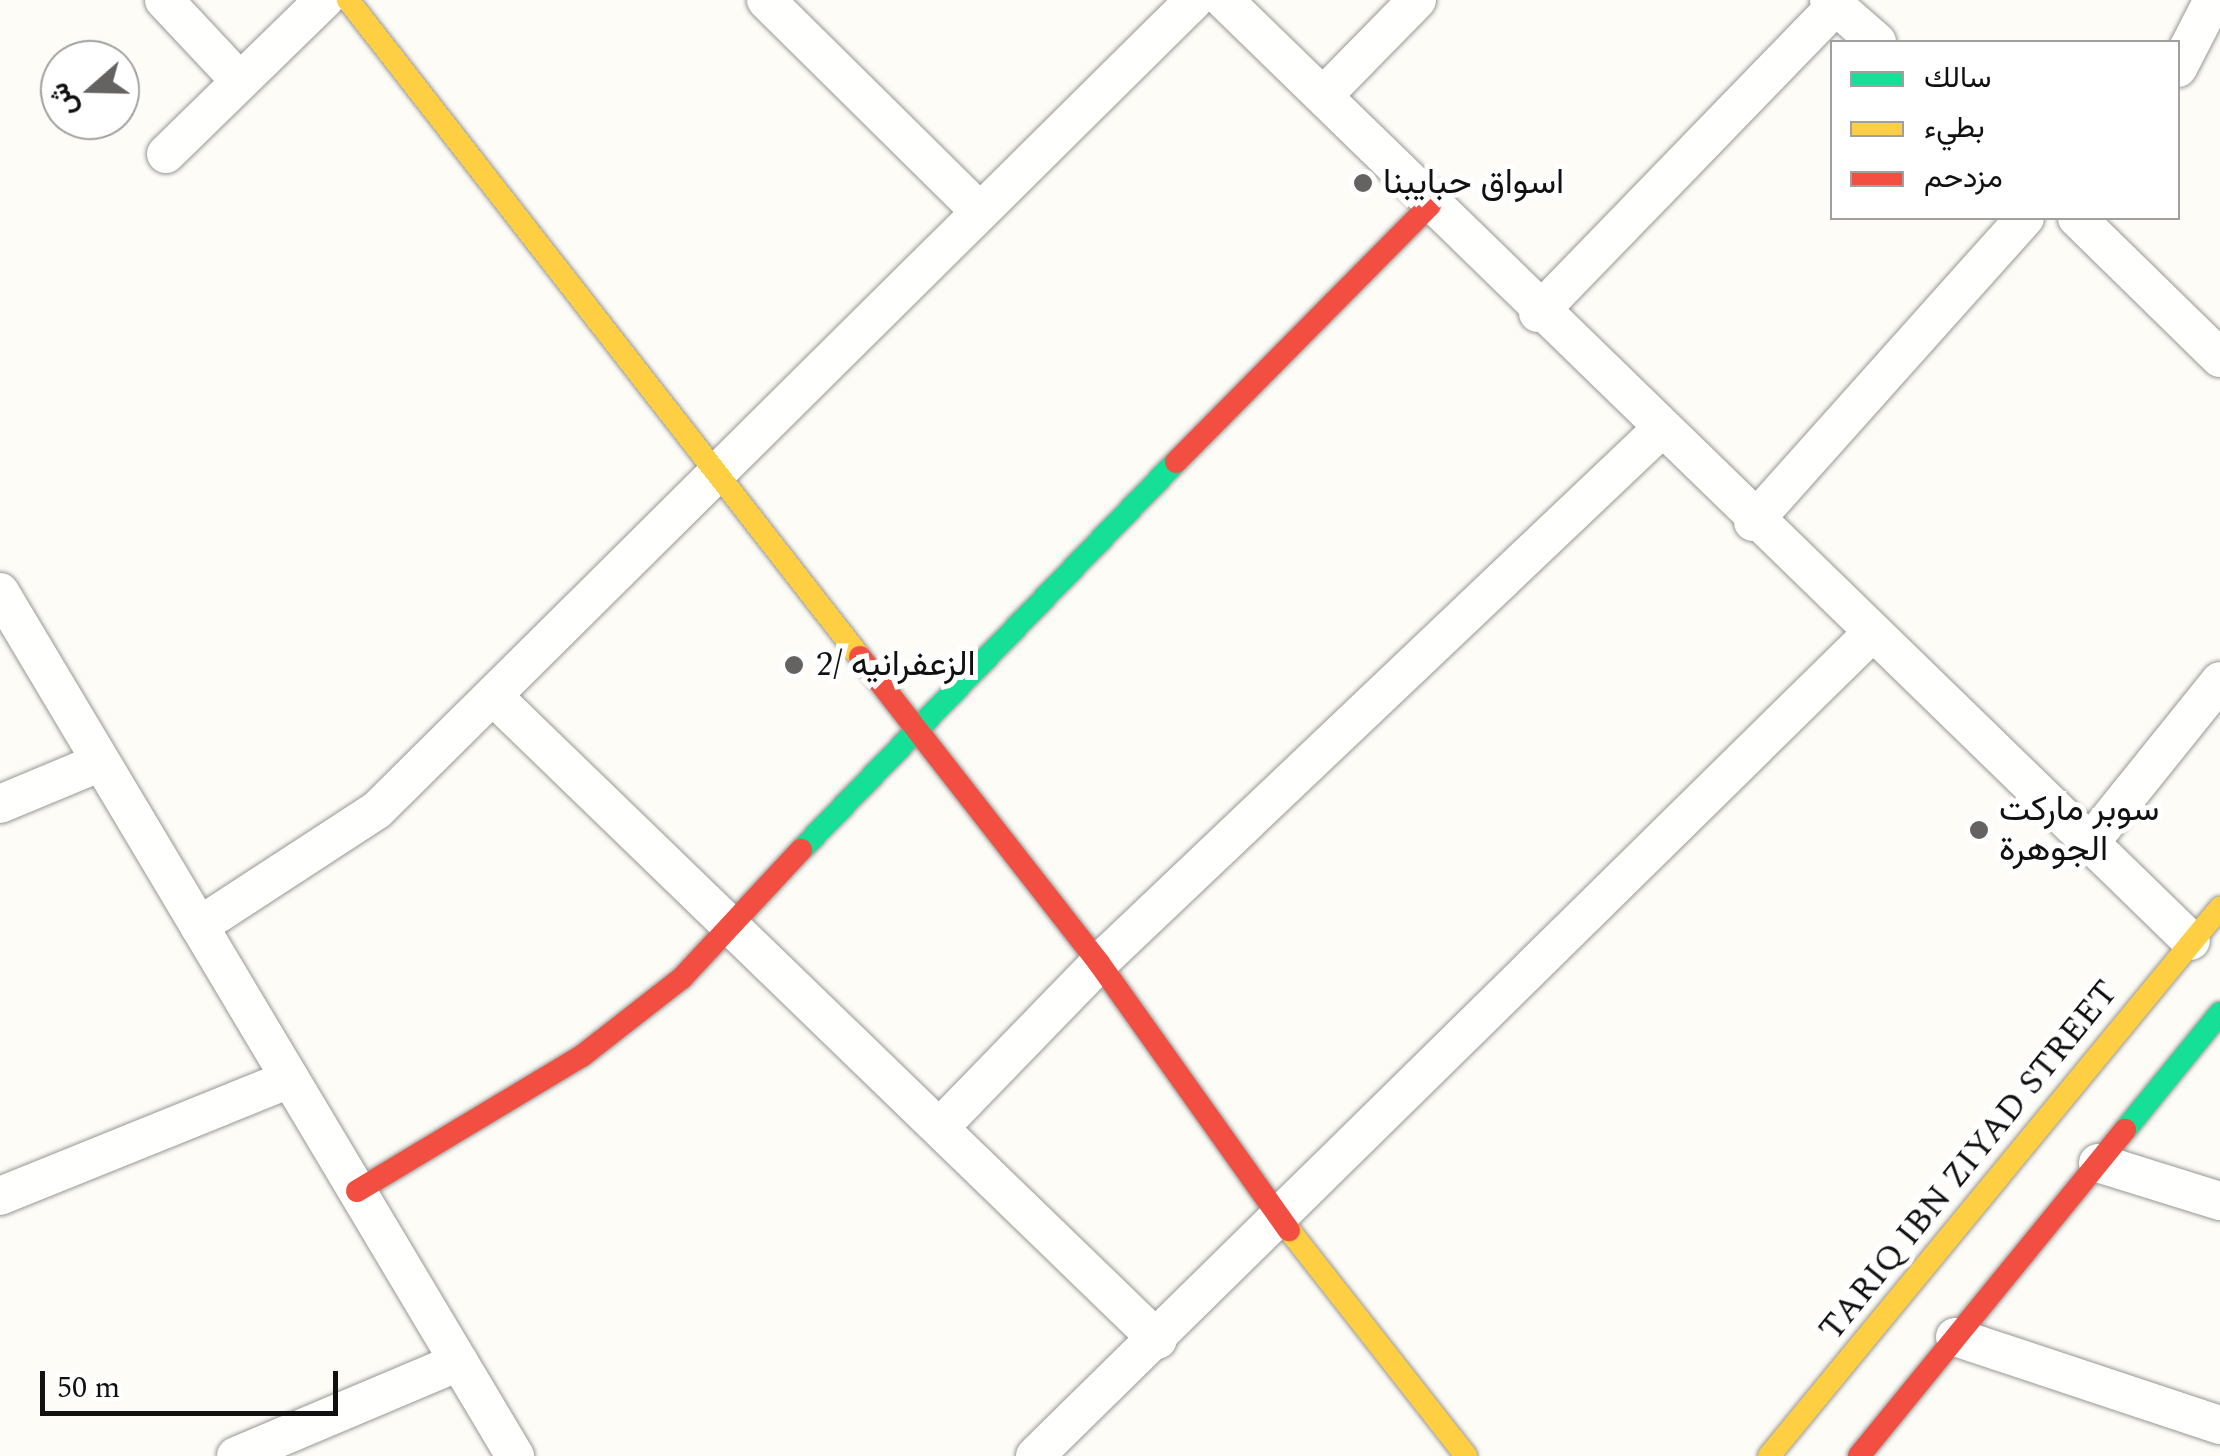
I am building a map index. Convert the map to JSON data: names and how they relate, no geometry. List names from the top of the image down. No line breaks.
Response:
{"streets":{"street":["TARIQ IBN ZIYAD STREET"]},"places":["اسواق حبايبنا","الزعفرانيه /2","سوبر ماركت الجوهرة"],"legend":["سالك","بطيء","مزدحم"],"scale_bar":"50 m","north":"left"}
